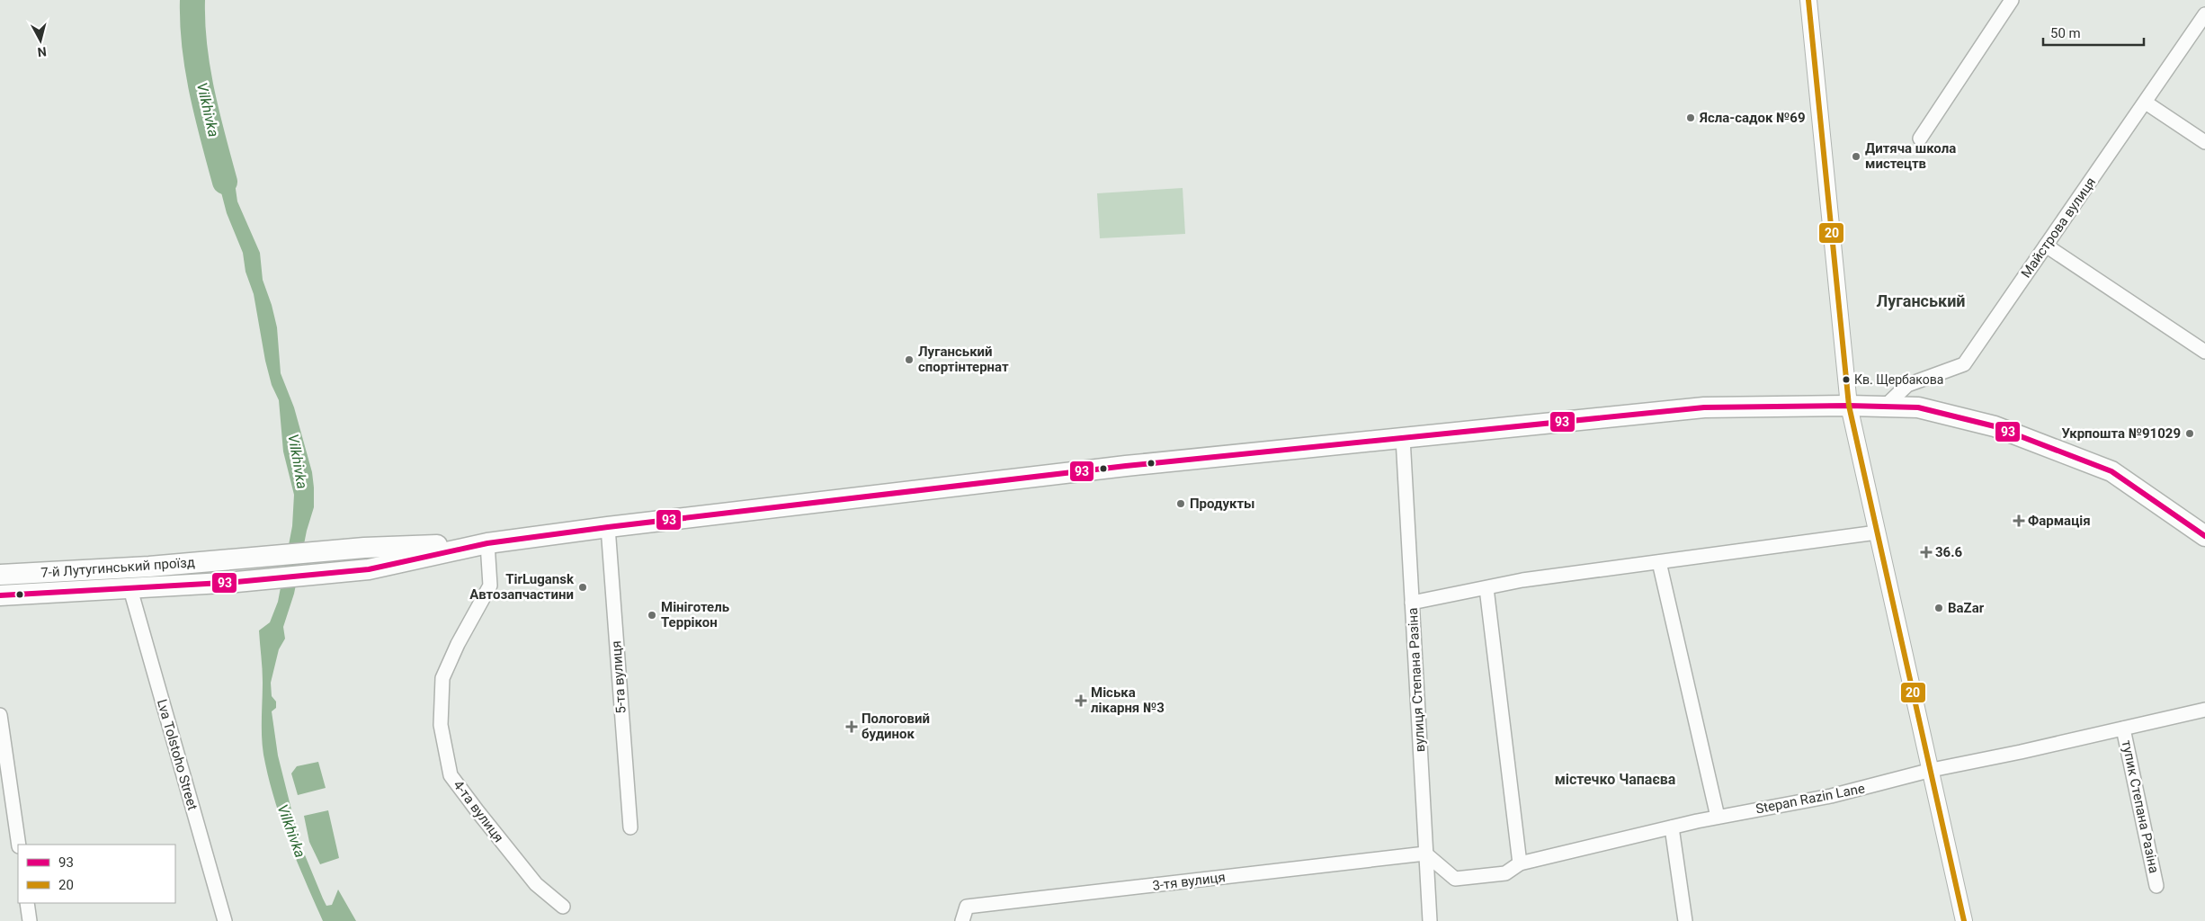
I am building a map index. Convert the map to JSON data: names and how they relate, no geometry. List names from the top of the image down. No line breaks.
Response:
{"streets":{"main road":["7-й Лутугинський проїзд"],"street":["Майстрова вулиця","5-та вулиця","вулиця Степана Разіна","Lva Tolstoho Street","Stepan Razin Lane","тупик Степана Разіна","4-та вулиця","3-тя вулиця"]},"crossings":[["7-й Лутугинський проїзд","Lva Tolstoho Street"],["7-й Лутугинський проїзд","4-та вулиця"],["вулиця Степана Разіна","Stepan Razin Lane"],["вулиця Степана Разіна","3-тя вулиця"],["Stepan Razin Lane","тупик Степана Разіна"],["Stepan Razin Lane","3-тя вулиця"]],"districts":["Луганський","містечко Чапаєва"],"water":["Vilkhivka"],"places":{"other":["Ясла-садок №69","Дитяча школа мистецтв","Луганський спортінтернат","Кв. Щербакова","Укрпошта №91029","Продукты","TirLugansk Автозапчастини","BaZar","Мініготель Террікон"],"health":["Фармація","36.6","Міська лікарня №3","Пологовий будинок"]},"lines":["transit line 20","transit line 93"],"legend":["93","20"],"scale_bar":"50 m","north":"bottom"}
